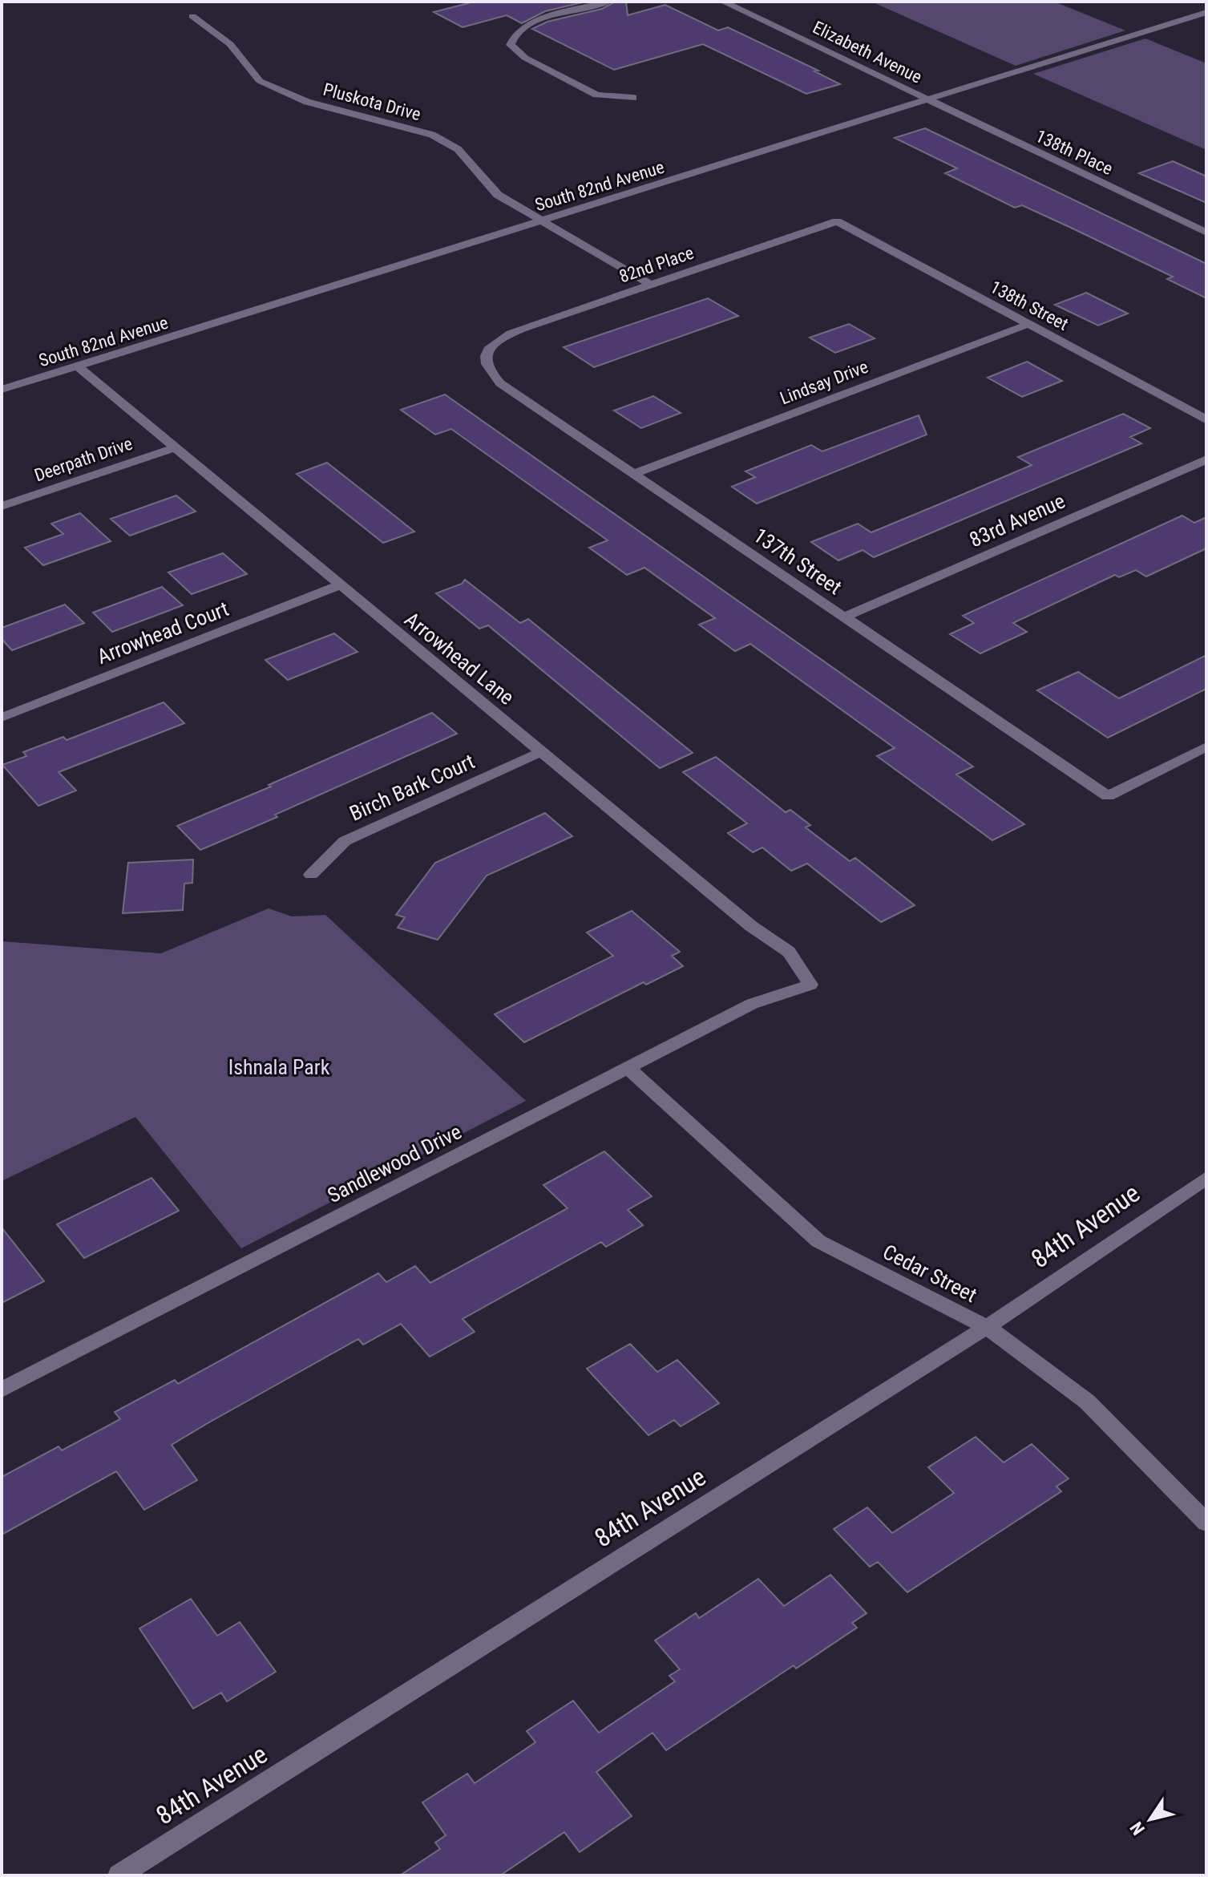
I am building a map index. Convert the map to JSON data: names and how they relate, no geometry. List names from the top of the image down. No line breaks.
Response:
{"streets":{"street":["Elizabeth Avenue","Pluskota Drive","138th Place","South 82nd Avenue","82nd Place","138th Street","Lindsay Drive","Deerpath Drive","83rd Avenue","137th Street","Arrowhead Court","Arrowhead Lane","Birch Bark Court","Sandlewood Drive","84th Avenue","Cedar Street"]},"crossings":[["Elizabeth Avenue","138th Place"],["Elizabeth Avenue","South 82nd Avenue"],["Pluskota Drive","South 82nd Avenue"],["Pluskota Drive","82nd Place"],["138th Place","South 82nd Avenue"],["South 82nd Avenue","Arrowhead Lane"],["82nd Place","138th Street"],["82nd Place","137th Street"],["138th Street","Lindsay Drive"],["Lindsay Drive","137th Street"],["Deerpath Drive","Arrowhead Lane"],["83rd Avenue","137th Street"],["Arrowhead Court","Arrowhead Lane"],["Arrowhead Lane","Birch Bark Court"],["Arrowhead Lane","Sandlewood Drive"],["Sandlewood Drive","Cedar Street"],["84th Avenue","Cedar Street"]],"parks":["Ishnala Park"],"north":"bottom left"}
